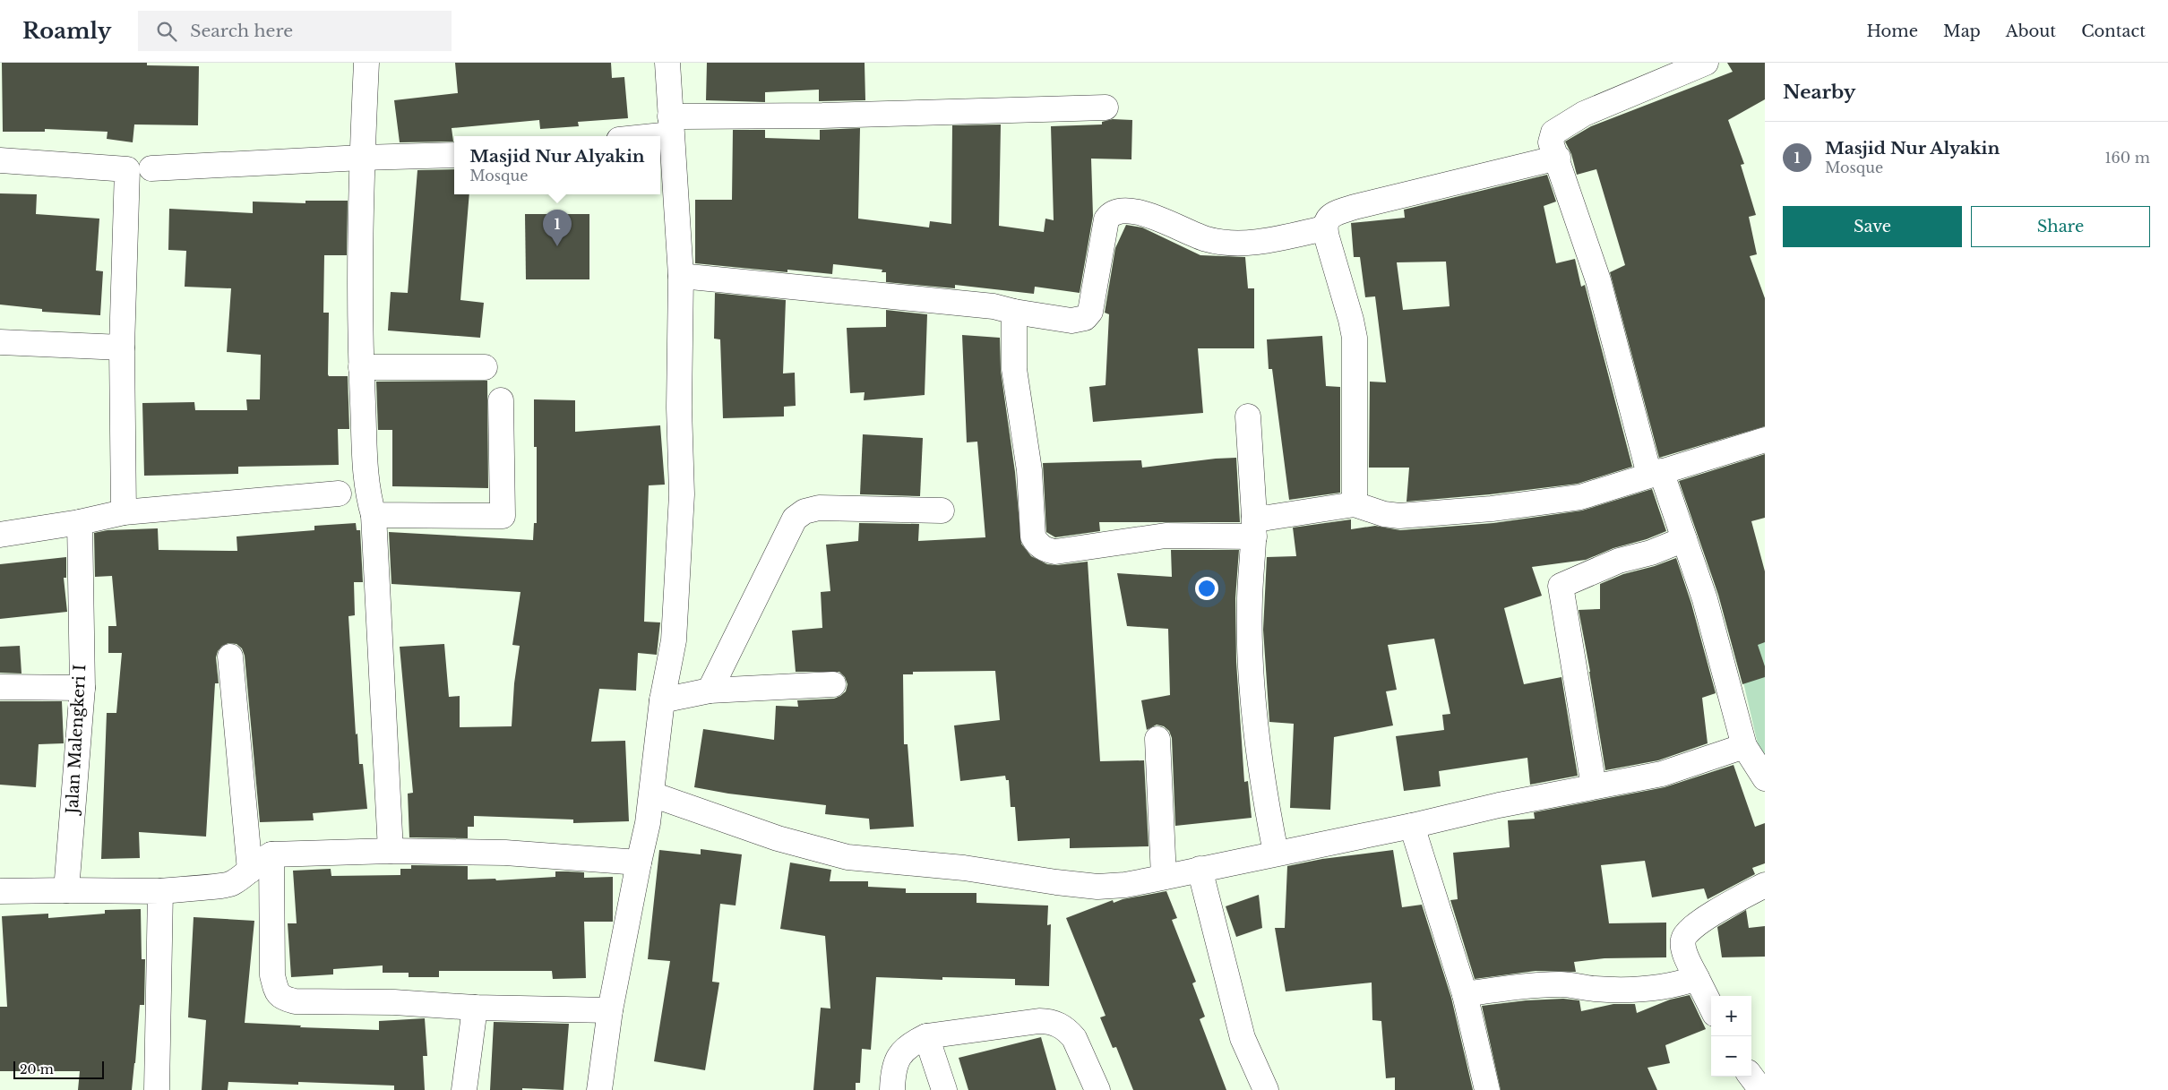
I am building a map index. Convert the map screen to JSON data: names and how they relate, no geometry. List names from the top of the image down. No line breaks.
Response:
{"streets":{"street":["Jalan Malengkeri I"]},"scale_bar":"20 m","page":{"header":"Roamly","search":"Search here","nav":["Home","Map","About","Contact"],"heading":"Nearby","list":[{"mark":"1","name":"Masjid Nur Alyakin","note":"Mosque","value":"160 m"}],"popup":["Masjid Nur Alyakin","Mosque"],"buttons":["Save","Share"],"pins":"1","map_buttons":["+","−"],"scale":"20 m"}}
